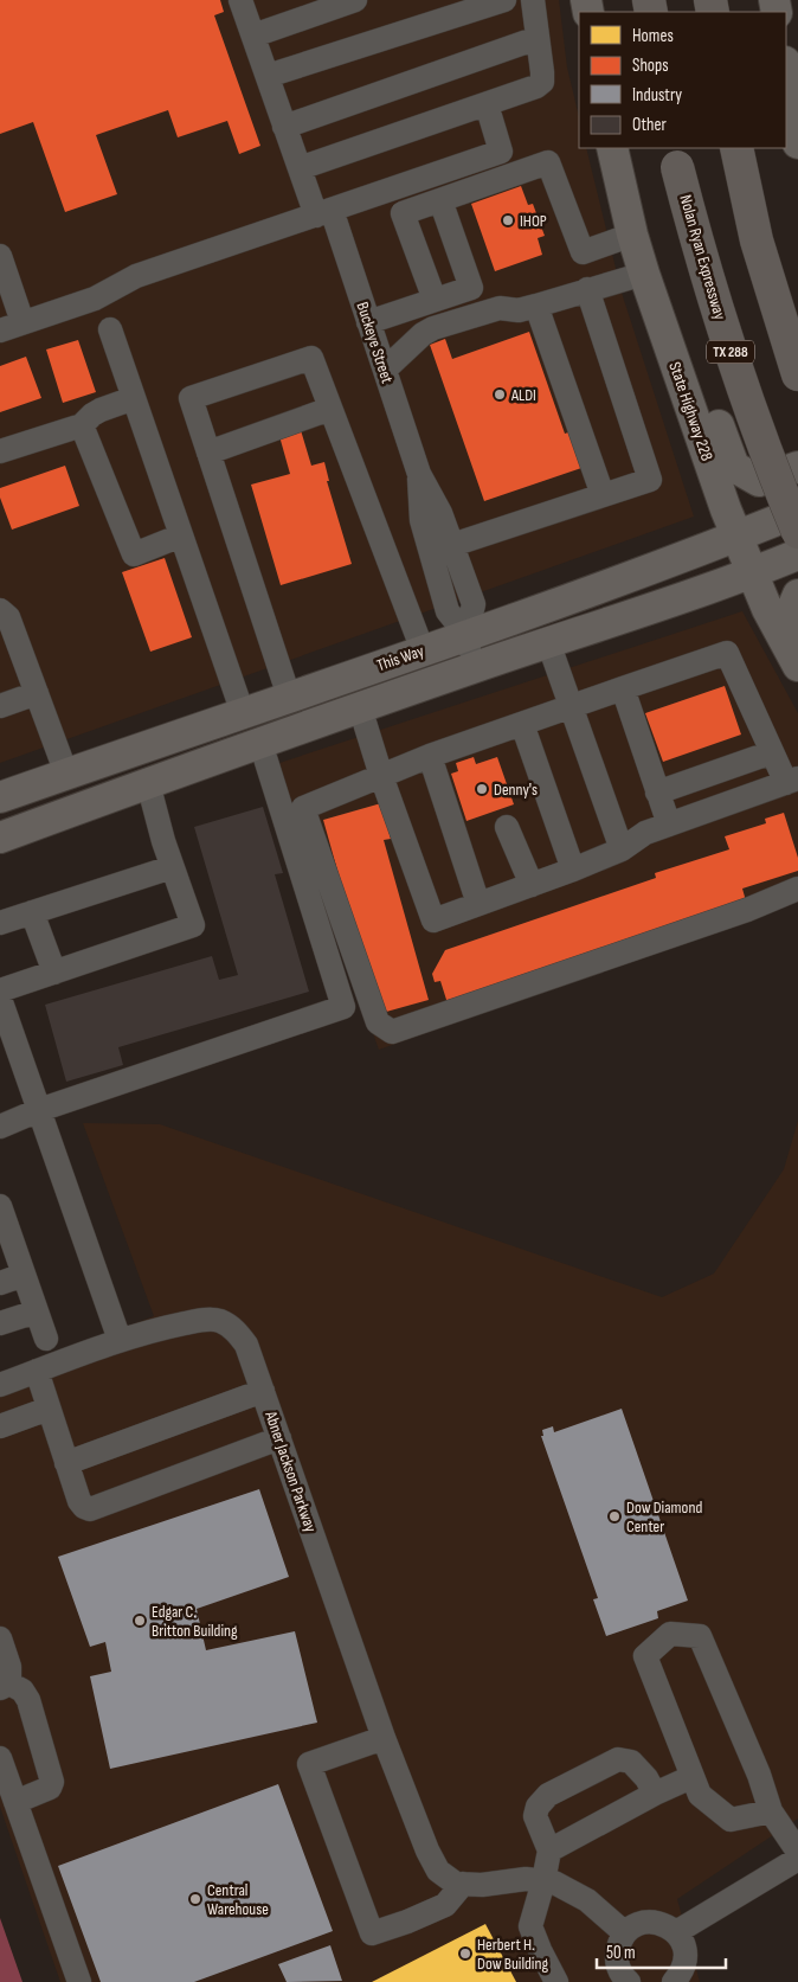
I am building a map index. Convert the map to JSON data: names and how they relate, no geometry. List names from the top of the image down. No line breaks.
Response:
{"streets":{"highway":["Nolan Ryan Expressway","TX 288"],"main road":["State Highway 228","This Way"],"street":["Buckeye Street","Abner Jackson Parkway"]},"crossings":[["Buckeye Street","This Way"],["State Highway 228","This Way"]],"places":["IHOP","ALDI","Denny's","Dow Diamond Center","Edgar C. Britton Building","Central Warehouse","Herbert H. Dow Building"],"legend":["Homes","Shops","Industry","Other"],"scale_bar":"50 m"}
